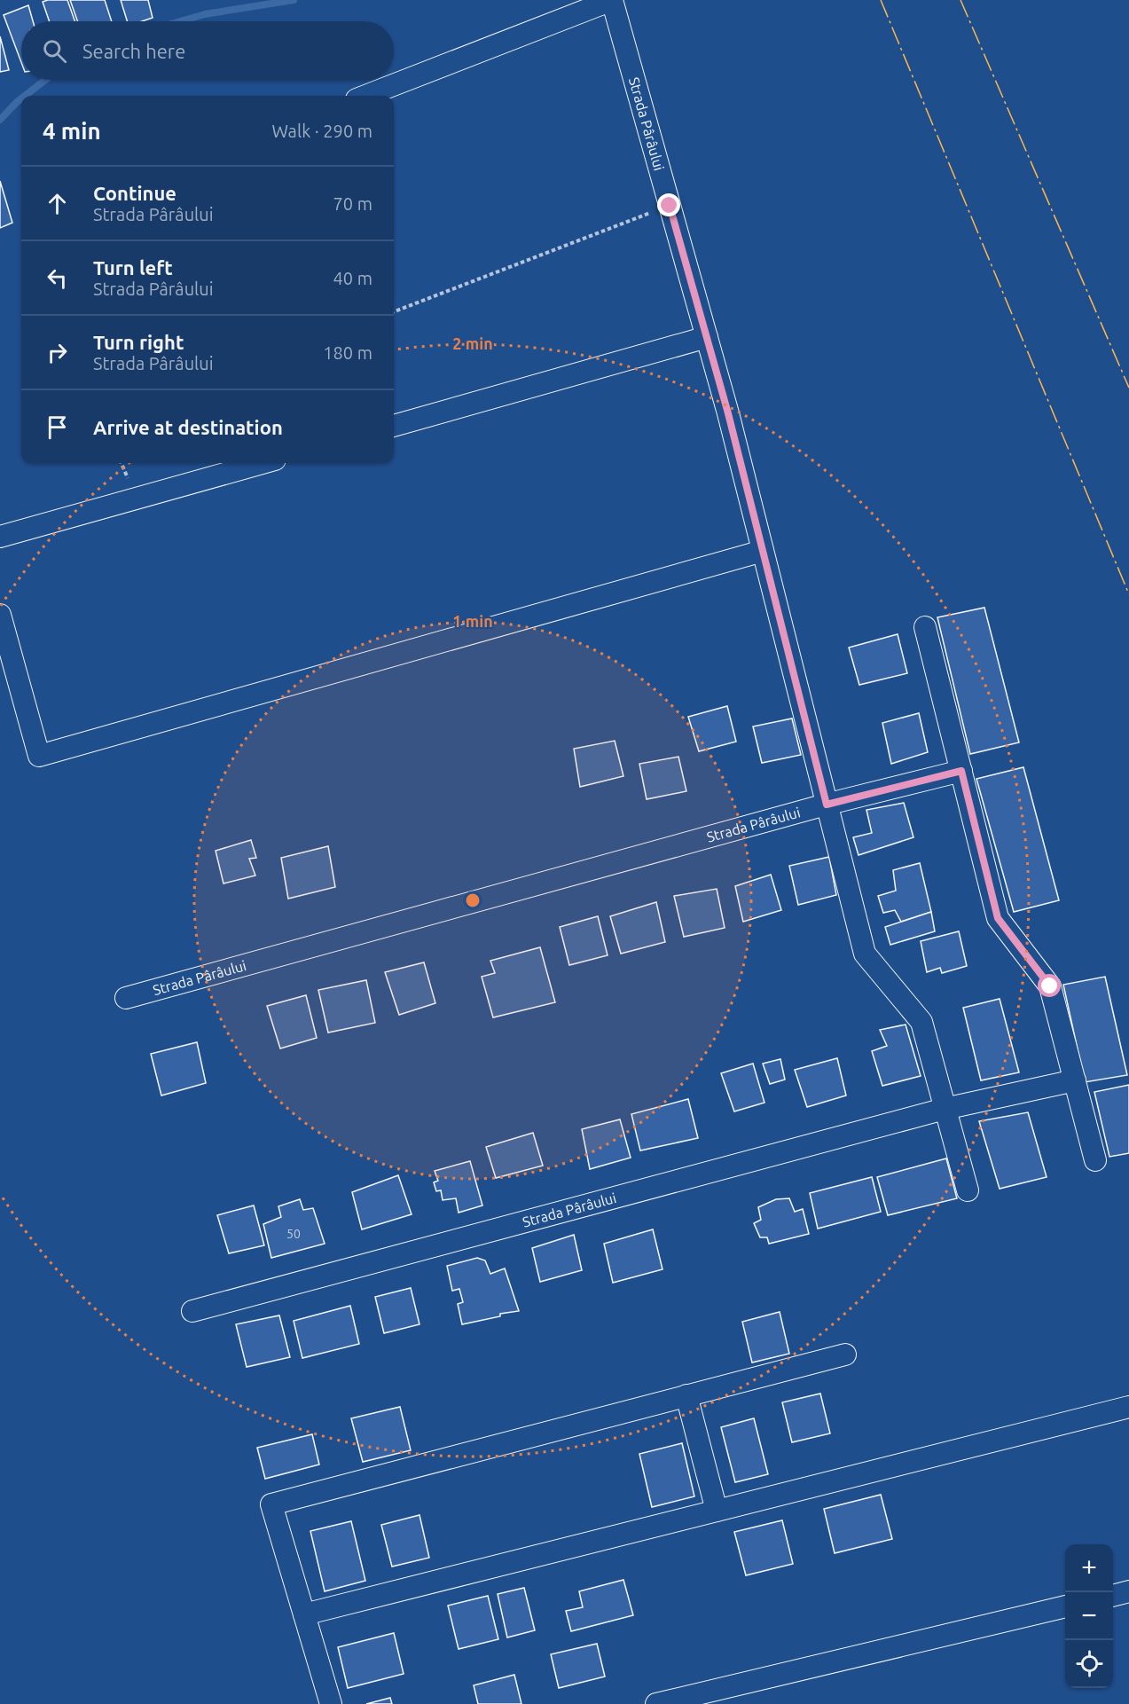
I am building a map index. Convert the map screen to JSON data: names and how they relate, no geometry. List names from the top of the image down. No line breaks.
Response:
{"streets":{"street":["Strada Pârâului"]},"house_numbers":["50"],"page":{"search":"Search here","heading":["4 min","Walk · 290 m"],"list":[["Continue","Strada Pârâului","70 m"],["Turn left","Strada Pârâului","40 m"],["Turn right","Strada Pârâului","180 m"],"Arrive at destination"],"map_buttons":["+","−"]},"rings":["2 min","1 min"]}
